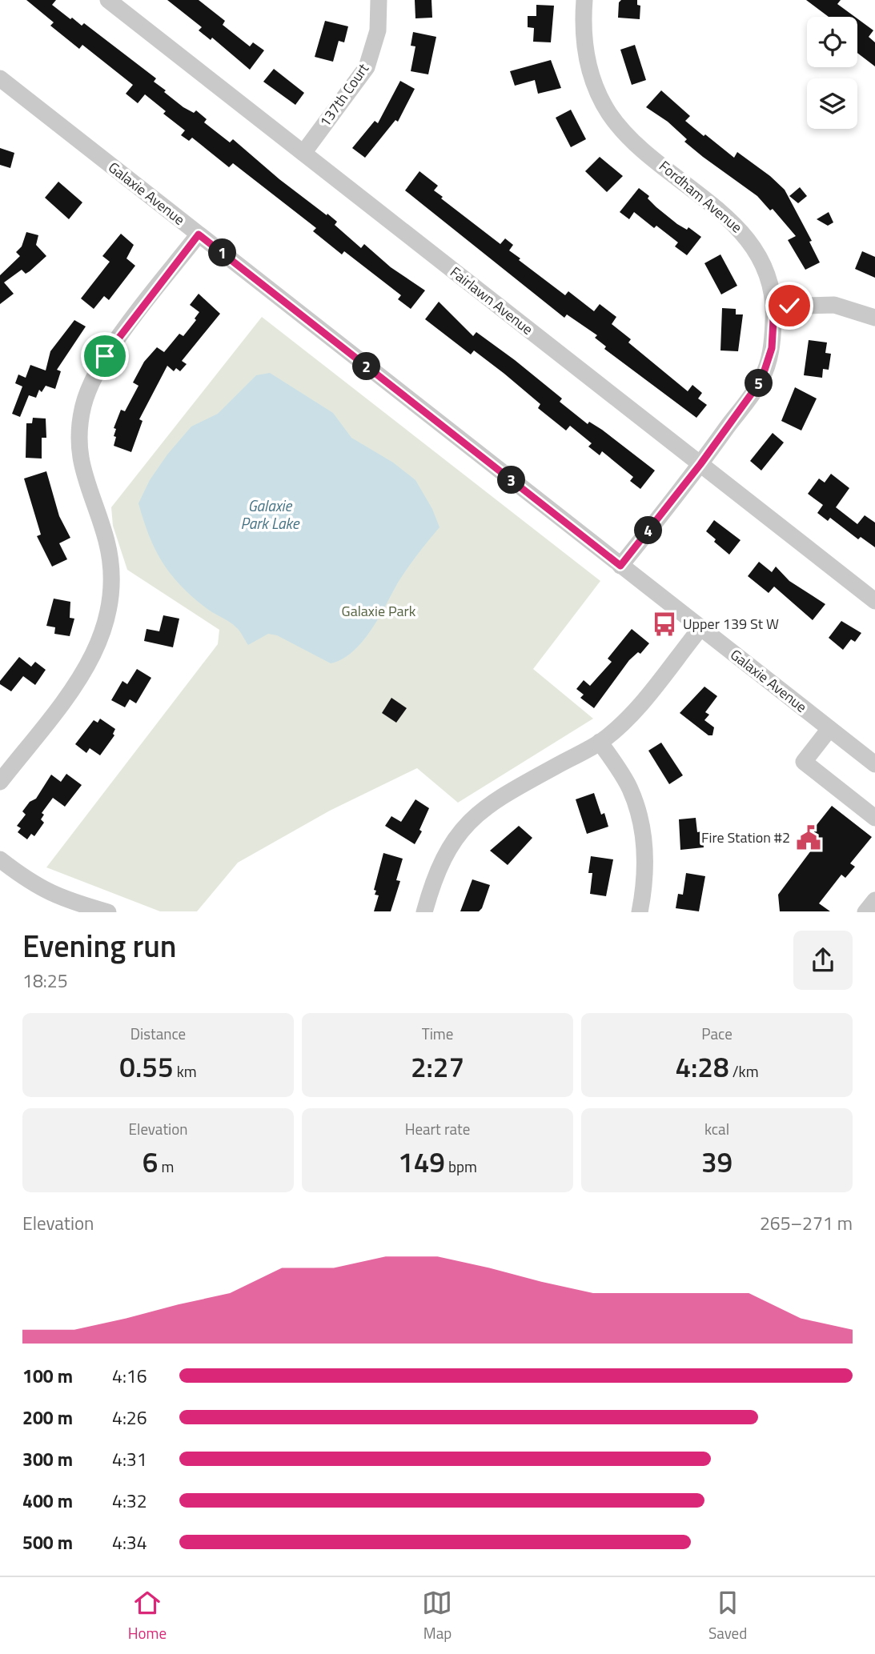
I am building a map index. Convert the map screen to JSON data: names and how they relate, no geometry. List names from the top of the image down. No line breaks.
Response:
{"streets":{"street":["137th Court","Galaxie Avenue","Fordham Avenue","Fairlawn Avenue"]},"crossings":[["137th Court","Fairlawn Avenue"],["Galaxie Avenue","Fordham Avenue"],["Fordham Avenue","Fairlawn Avenue"]],"water":["Galaxie Park Lake"],"parks":["Galaxie Park"],"places":{"bus stop":["Upper 139 St W"],"public building":["Fire Station #2"]},"page":{"pins":["1","2","5","3","4"],"heading":["Evening run","18:25"],"stats":[["Distance","0.55 km"],["Time","2:27"],["Pace","4:28 /km"],["Elevation","6 m"],["Heart rate","149 bpm"],["kcal","39"]],"chart":["Elevation","265–271 m"],"list":[{"name":"100 m","note":"4:16"},{"name":"200 m","note":"4:26"},{"name":"300 m","note":"4:31"},{"name":"400 m","note":"4:32"},{"name":"500 m","note":"4:34"}],"tabs":["Home","Map","Saved"]}}
